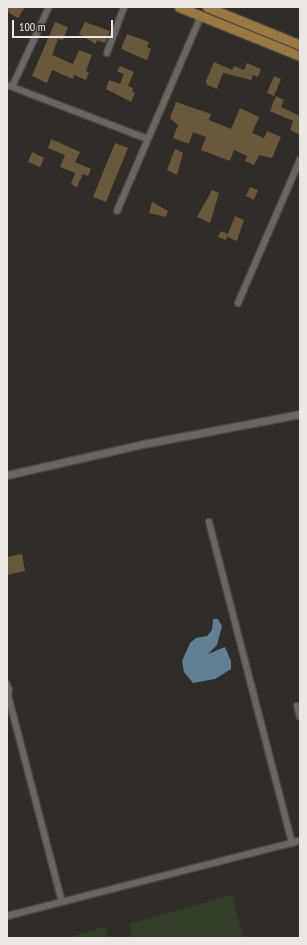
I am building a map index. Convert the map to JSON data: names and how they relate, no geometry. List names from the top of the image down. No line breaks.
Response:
{"scale_bar":"100 m"}
